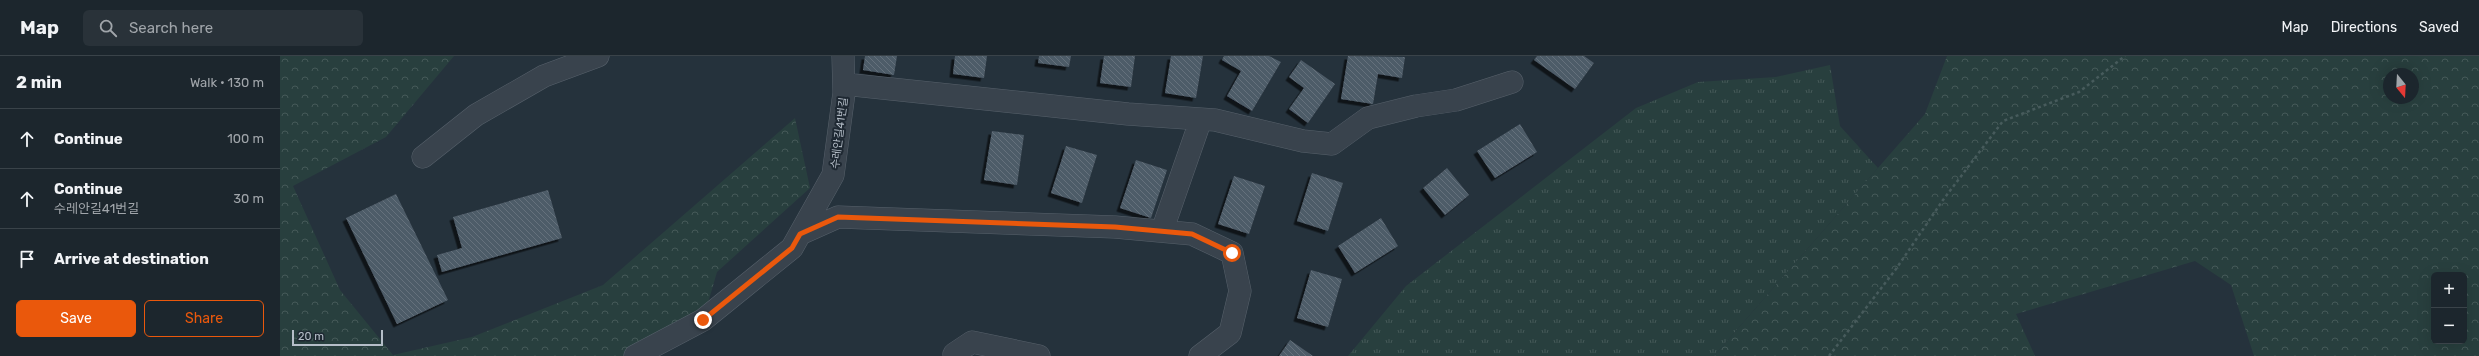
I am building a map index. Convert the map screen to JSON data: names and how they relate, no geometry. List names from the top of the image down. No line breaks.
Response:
{"streets":{"lane":["수레안길41번길"]},"scale_bar":"20 m","north":"bottom","page":{"header":"Map","search":"Search here","nav":["Map","Directions","Saved"],"heading":["2 min","Walk · 130 m"],"list":[["Continue","100 m"],["Continue","수레안길41번길","30 m"],"Arrive at destination"],"map_buttons":["+","−"],"buttons":["Save","Share"],"scale":"20 m"}}
